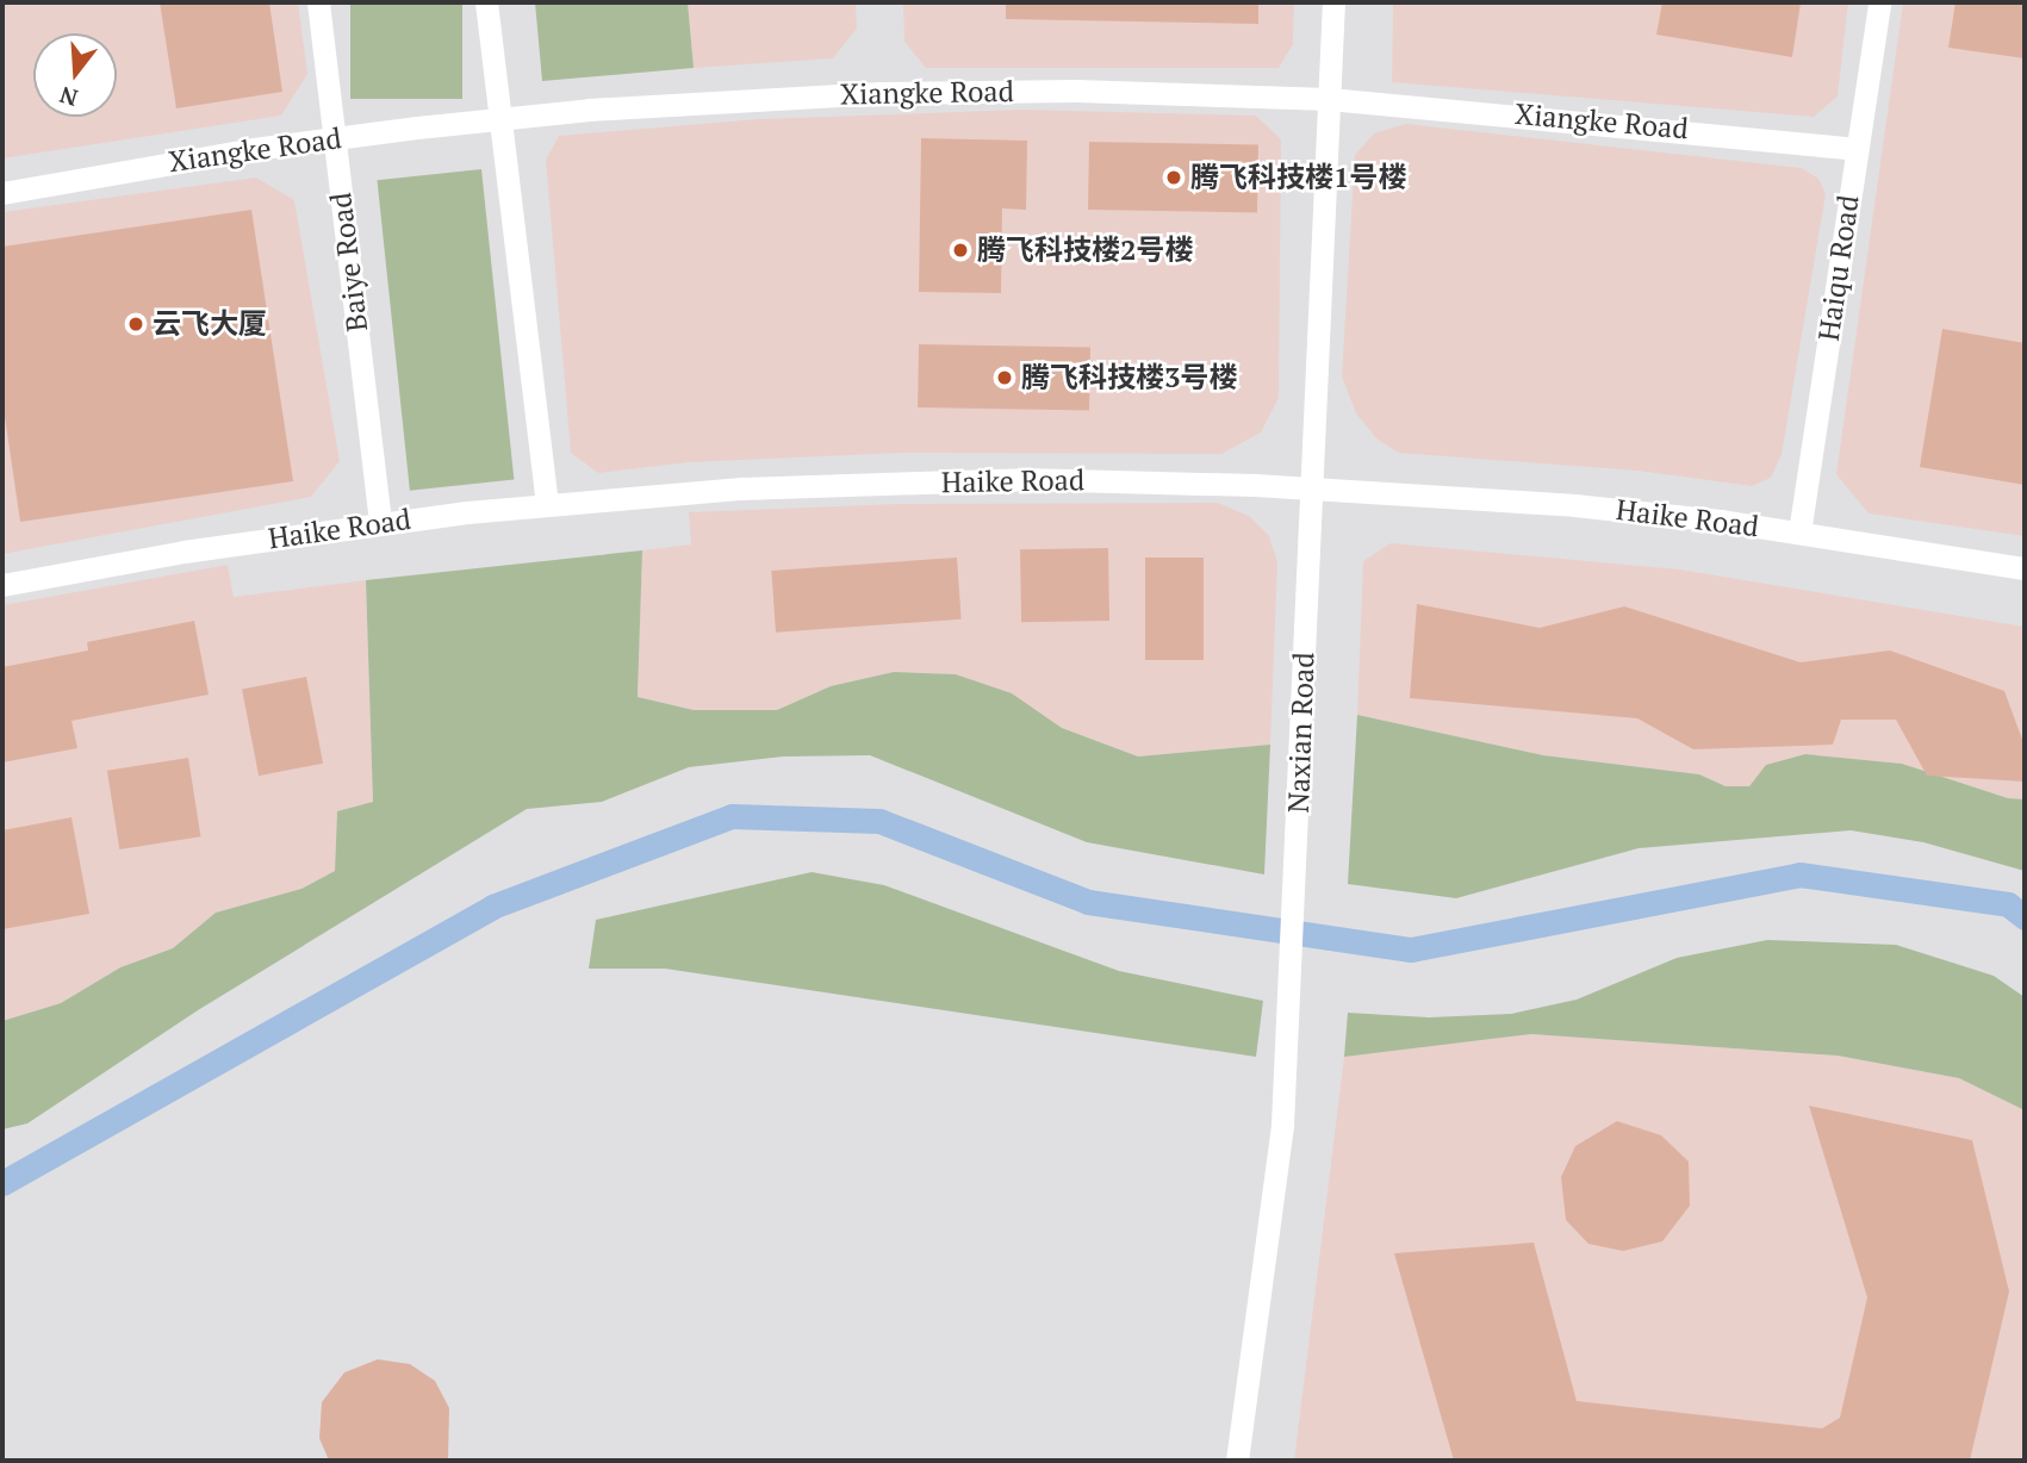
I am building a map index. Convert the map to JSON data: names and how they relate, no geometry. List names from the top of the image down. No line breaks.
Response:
{"streets":{"street":["Xiangke Road","Baiye Road","Haiqu Road","Haike Road","Naxian Road"]},"crossings":[["Xiangke Road","Baiye Road"],["Xiangke Road","Haiqu Road"],["Xiangke Road","Naxian Road"],["Baiye Road","Haike Road"],["Haiqu Road","Haike Road"],["Haike Road","Naxian Road"]],"places":["腾飞科技楼1号楼","腾飞科技楼2号楼","云飞大厦","腾飞科技楼3号楼"],"north":"bottom"}
